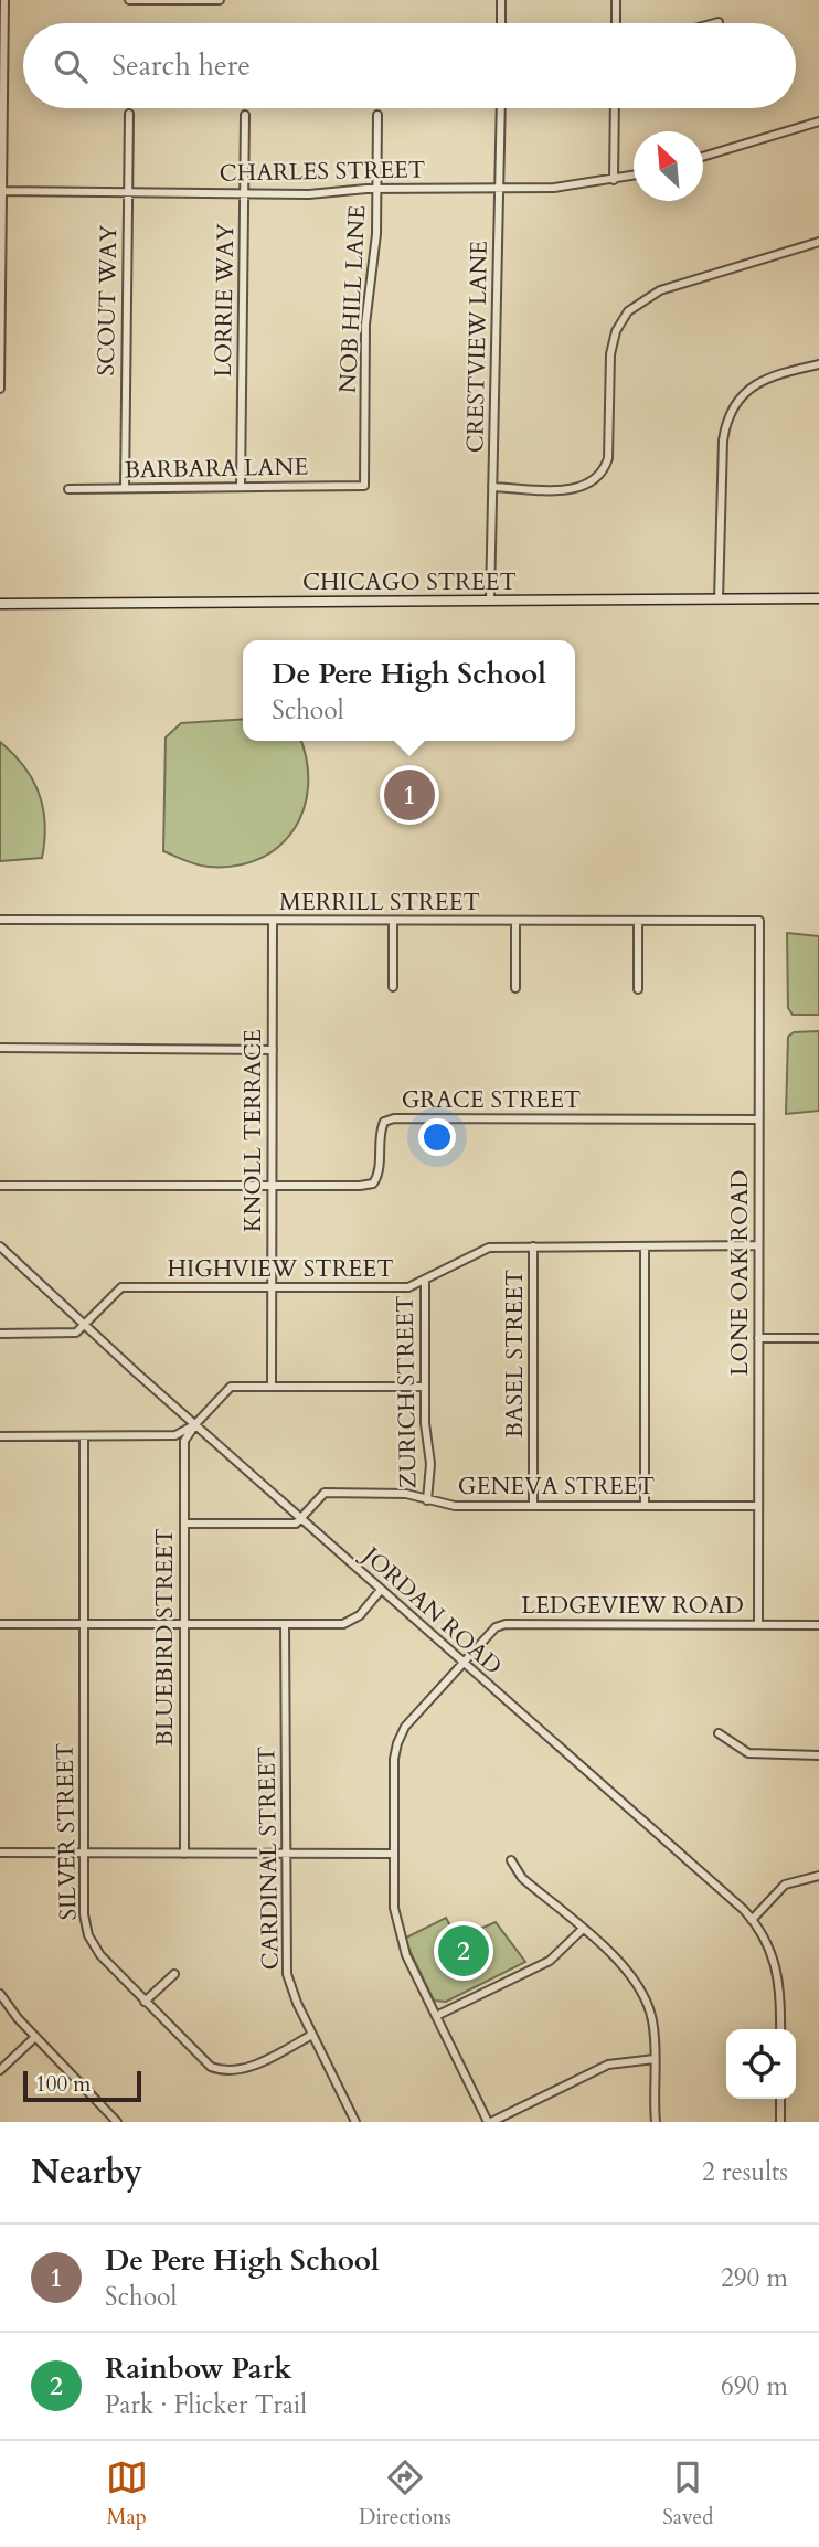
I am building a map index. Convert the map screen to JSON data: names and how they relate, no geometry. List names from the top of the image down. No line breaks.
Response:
{"streets":{"street":["CHARLES STREET","NOB HILL LANE","SCOUT WAY","LORRIE WAY","CRESTVIEW LANE","BARBARA LANE","CHICAGO STREET","MERRILL STREET","GRACE STREET","KNOLL TERRACE","HIGHVIEW STREET","LONE OAK ROAD","BASEL STREET","ZURICH STREET","GENEVA STREET","LEDGEVIEW ROAD","JORDAN ROAD","BLUEBIRD STREET","SILVER STREET","CARDINAL STREET"]},"crossings":[["CHARLES STREET","NOB HILL LANE"],["CHARLES STREET","SCOUT WAY"],["CHARLES STREET","LORRIE WAY"],["CHARLES STREET","CRESTVIEW LANE"],["NOB HILL LANE","BARBARA LANE"],["SCOUT WAY","BARBARA LANE"],["LORRIE WAY","BARBARA LANE"],["CRESTVIEW LANE","CHICAGO STREET"],["MERRILL STREET","KNOLL TERRACE"],["MERRILL STREET","LONE OAK ROAD"],["GRACE STREET","KNOLL TERRACE"],["GRACE STREET","LONE OAK ROAD"],["KNOLL TERRACE","HIGHVIEW STREET"],["HIGHVIEW STREET","LONE OAK ROAD"],["HIGHVIEW STREET","BASEL STREET"],["HIGHVIEW STREET","ZURICH STREET"],["HIGHVIEW STREET","JORDAN ROAD"],["LONE OAK ROAD","GENEVA STREET"],["LONE OAK ROAD","LEDGEVIEW ROAD"],["BASEL STREET","GENEVA STREET"],["ZURICH STREET","GENEVA STREET"],["GENEVA STREET","JORDAN ROAD"],["LEDGEVIEW ROAD","JORDAN ROAD"],["JORDAN ROAD","BLUEBIRD STREET"],["SILVER STREET","CARDINAL STREET"]],"scale_bar":"100 m","north":"top left","page":{"search":"Search here","popup":["De Pere High School","School"],"pins":["1","2"],"scale":"100 m","heading":["Nearby","2 results"],"list":[{"mark":"1","name":"De Pere High School","note":"School","value":"290 m"},{"mark":"2","name":"Rainbow Park","note":"Park · Flicker Trail","value":"690 m"}],"nav":["Map","Directions","Saved"]}}
